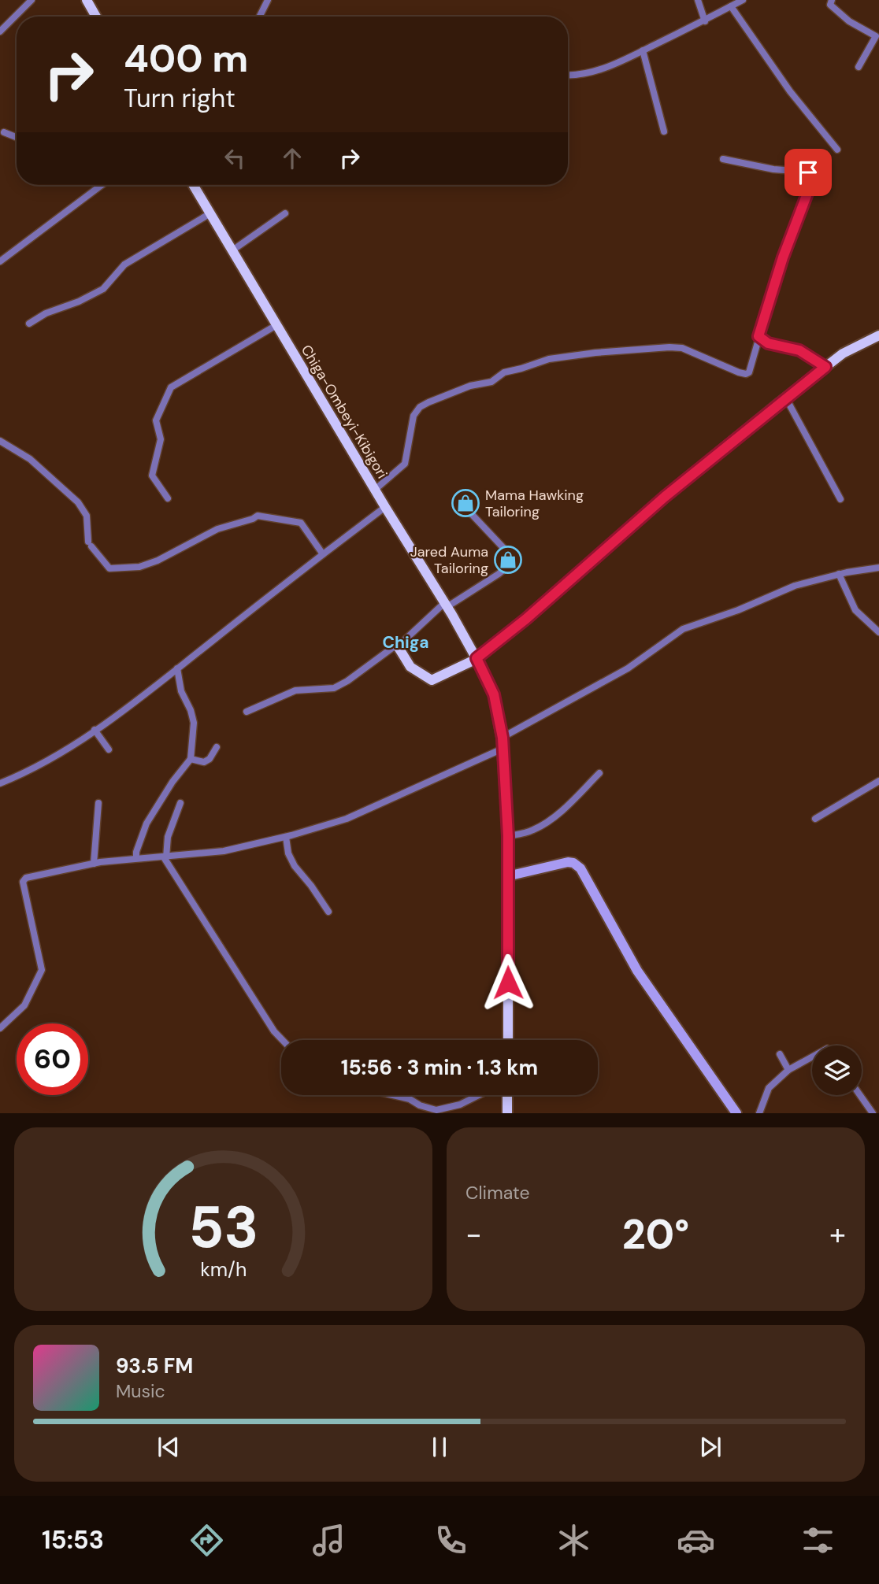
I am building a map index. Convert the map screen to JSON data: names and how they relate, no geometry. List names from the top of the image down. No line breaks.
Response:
{"streets":{"main road":["Chiga-Ombeyi-Kibigori"]},"districts":["Chiga"],"places":{"shop":["Mama Hawking Tailoring","Jared Auma Tailoring"]},"page":{"turn":["400 m","Turn right"],"limit":"60","trip":"15:56 · 3 min · 1.3 km","tile":"Climate","heat":["−","20°","+"],"song":["93.5 FM","Music"],"tabs":"15:53","gauge":["53","km/h"]}}
